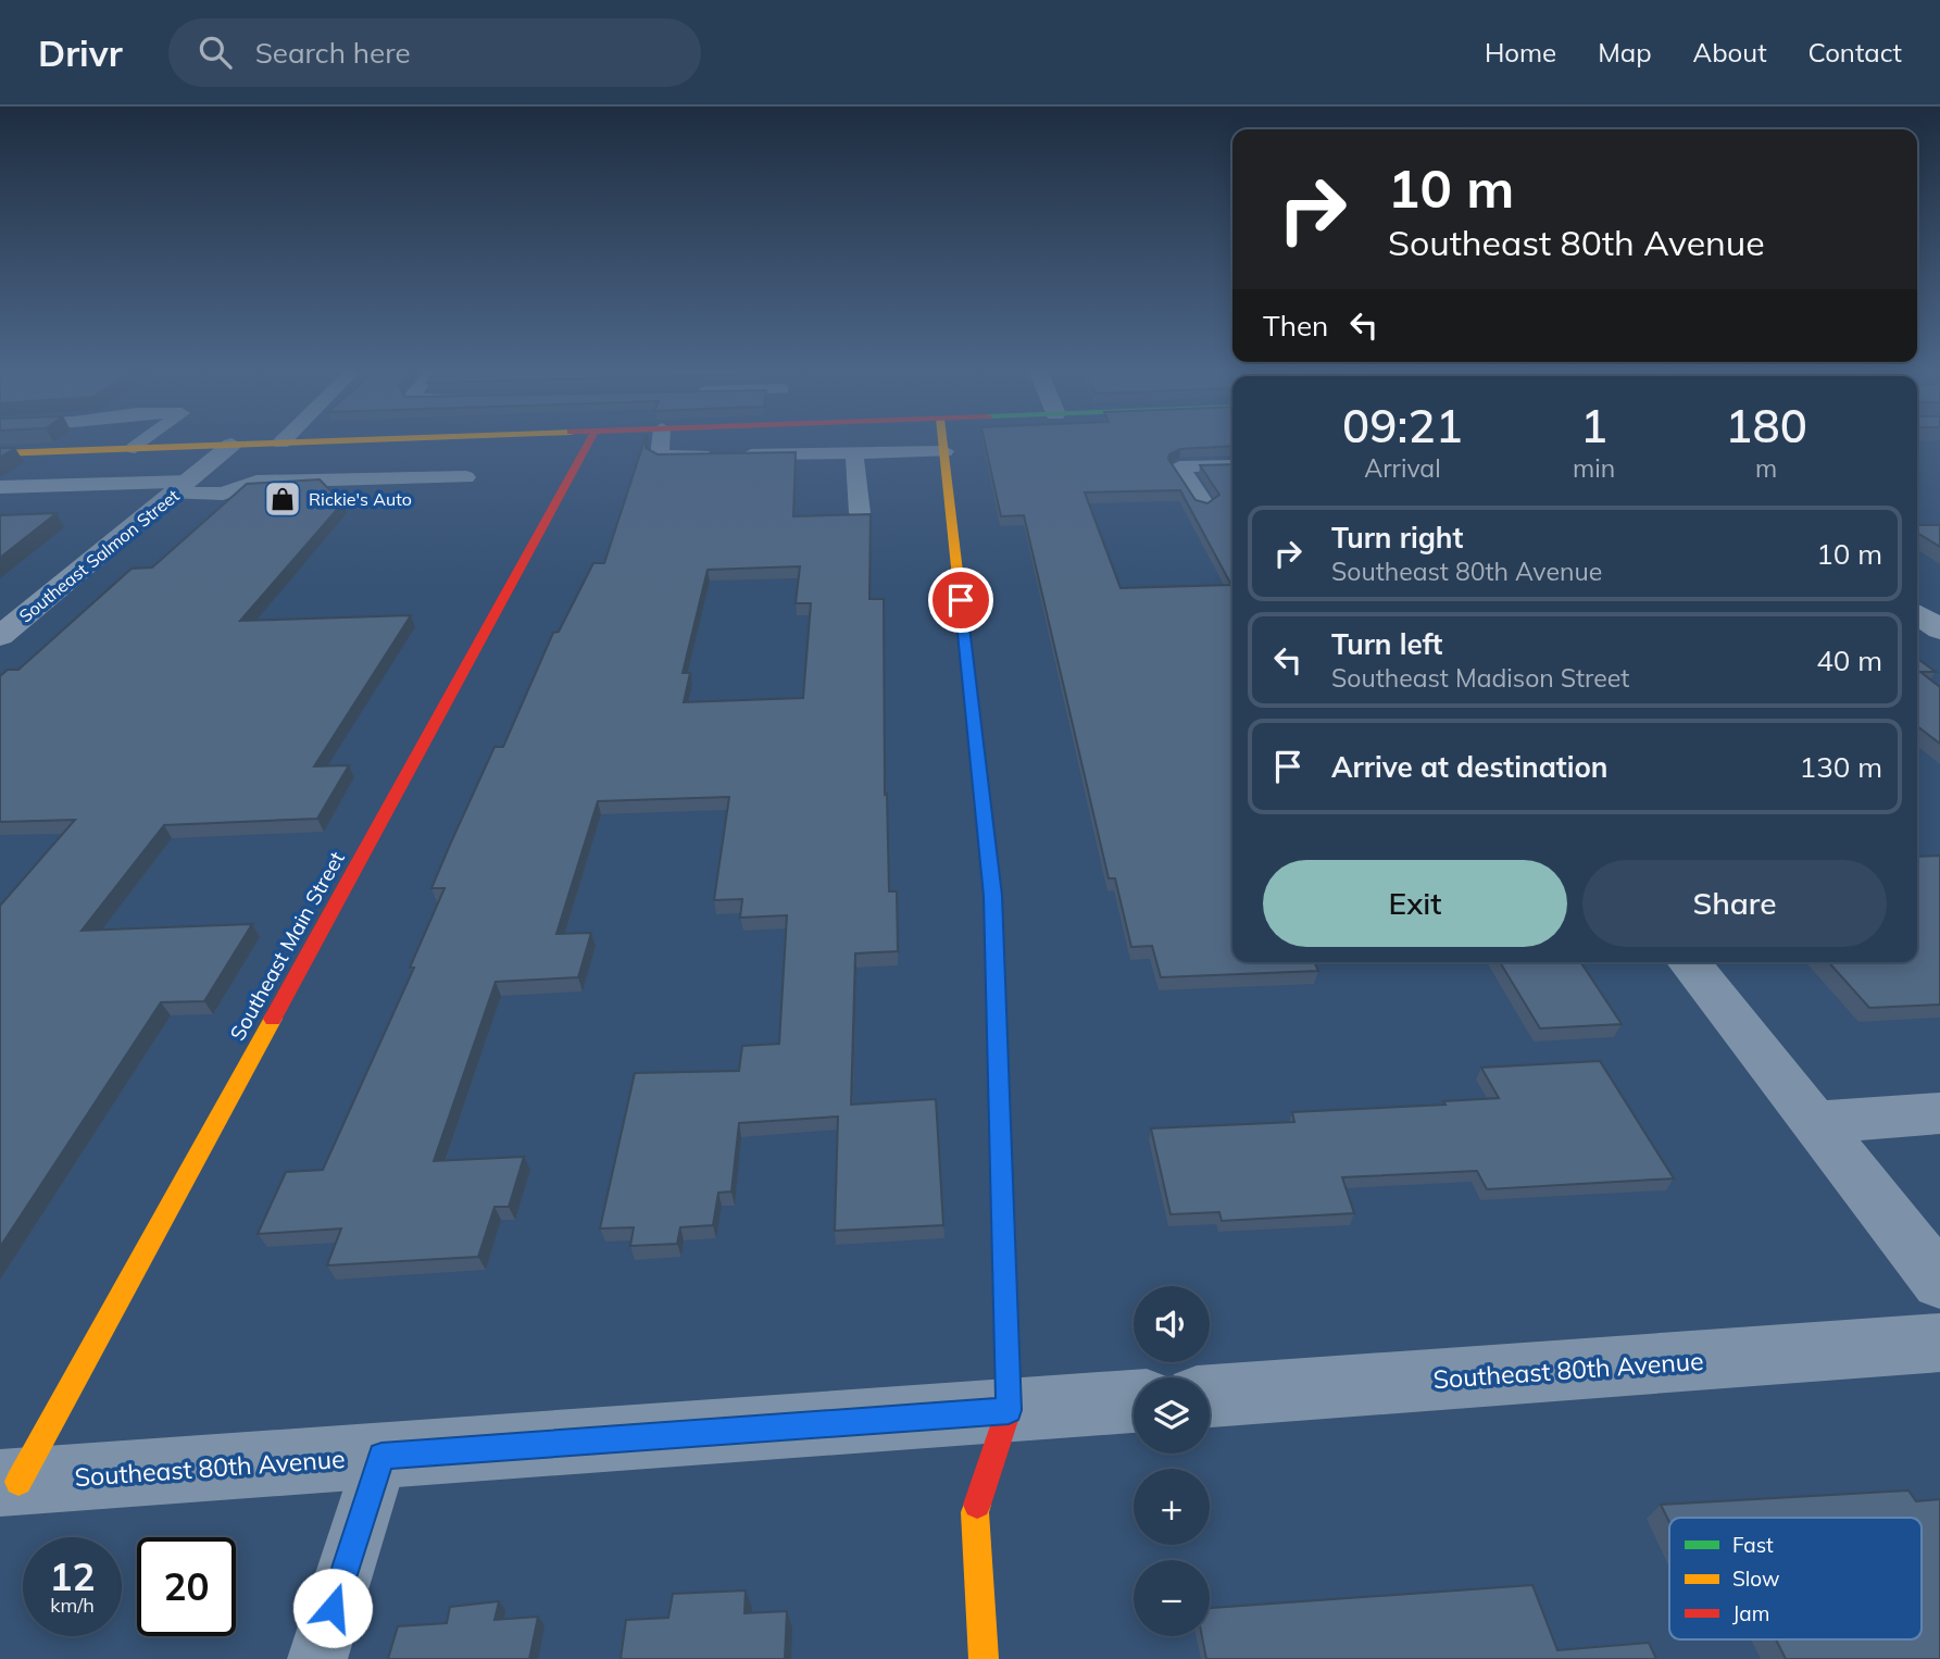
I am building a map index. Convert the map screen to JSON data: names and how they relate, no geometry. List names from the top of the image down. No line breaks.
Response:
{"streets":{"street":["Southeast Salmon Street","Southeast Main Street","Southeast 80th Avenue"]},"crossings":[["Southeast Main Street","Southeast 80th Avenue"]],"places":{"shop":["Rickie's Auto"]},"legend":["Fast","Slow","Jam"],"page":{"header":"Drivr","search":"Search here","nav":["Home","Map","About","Contact"],"turn":["10 m","Southeast 80th Avenue"],"then":"Then","eta":["09:21","Arrival","1","min","180","m"],"list":[{"name":"Turn right","note":"Southeast 80th Avenue","value":"10 m"},{"name":"Turn left","note":"Southeast Madison Street","value":"40 m"},{"name":"Arrive at destination","value":"130 m"}],"buttons":["Exit","Share"],"map_buttons":["+","−"],"speed":"12 km/h","limit":"20"}}
